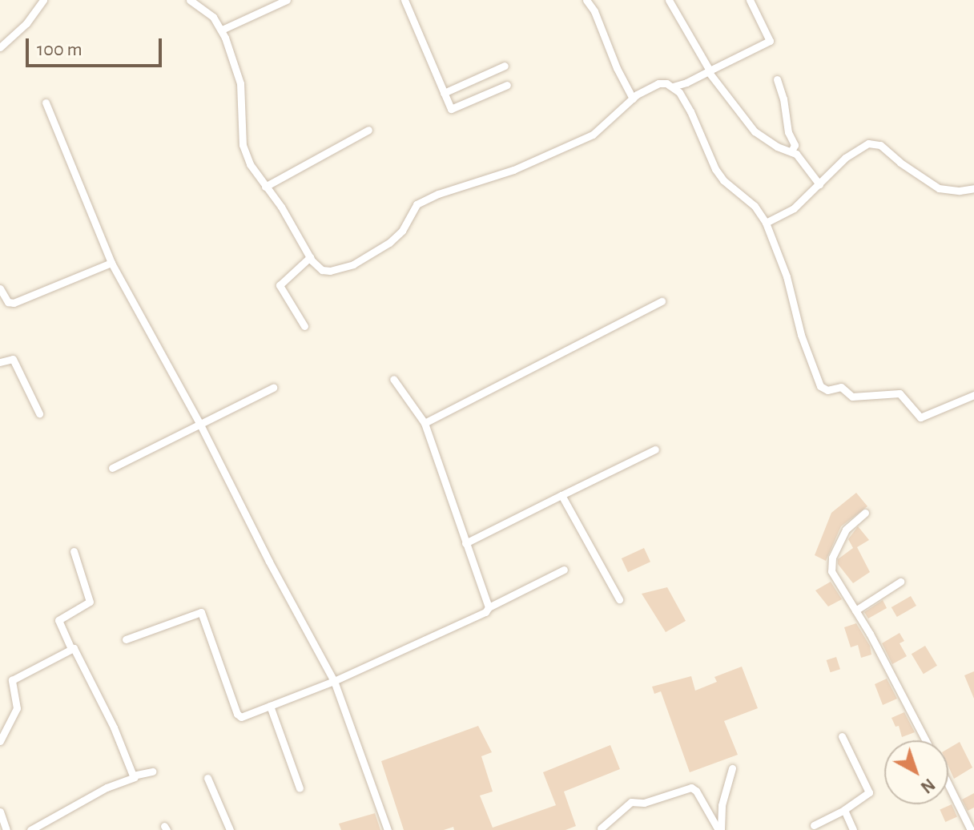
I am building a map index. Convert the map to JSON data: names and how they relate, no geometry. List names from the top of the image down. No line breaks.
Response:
{"scale_bar":"100 m","north":"bottom right"}
